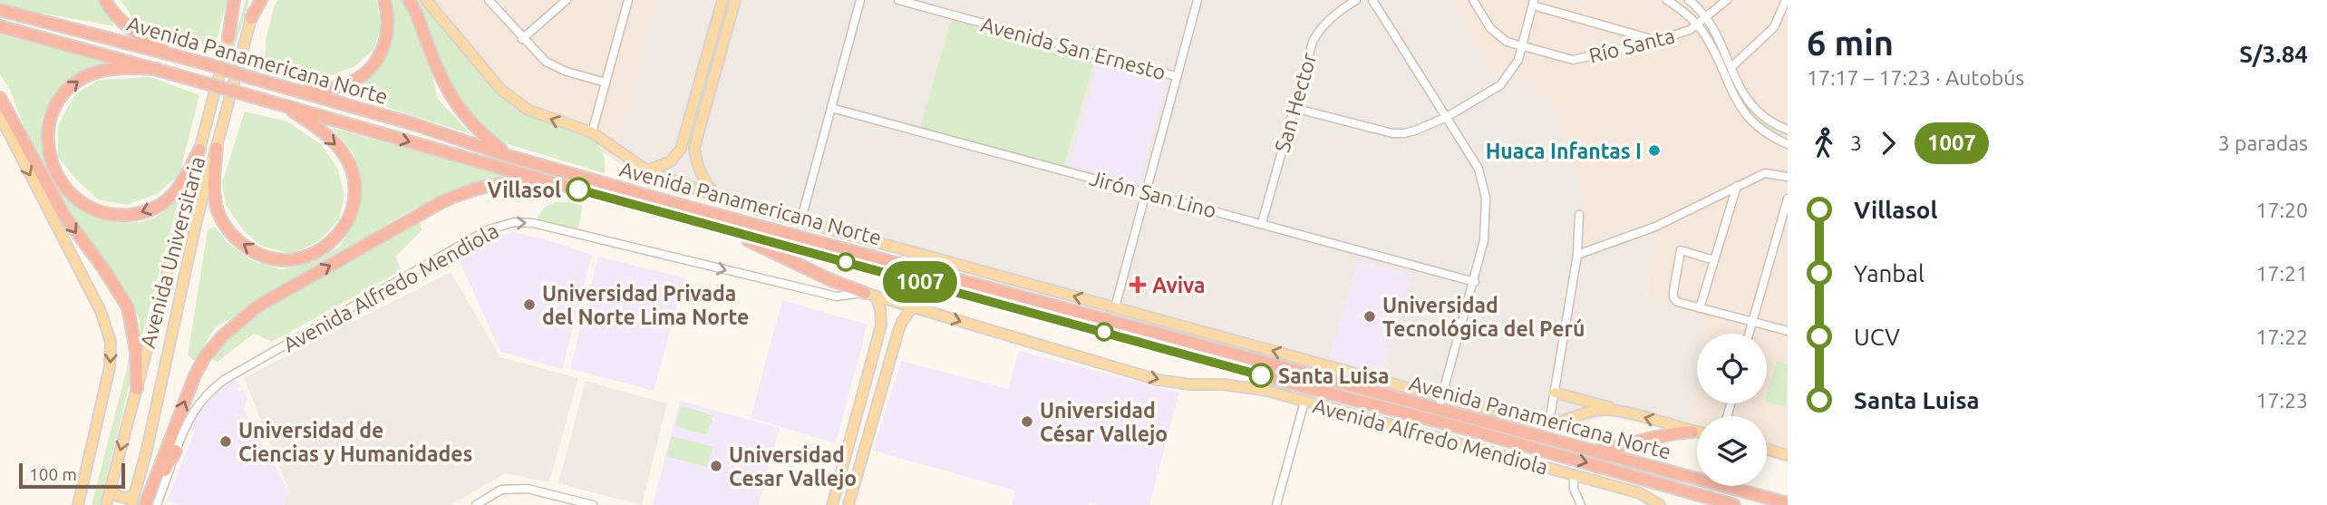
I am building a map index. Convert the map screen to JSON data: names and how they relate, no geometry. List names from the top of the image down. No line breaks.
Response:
{"streets":{"highway":["Avenida Panamericana Norte"],"main road":["Avenida Universitaria","Avenida Alfredo Mendiola"],"street":["Río Santa","Avenida San Ernesto","San Hector","Jirón San Lino"]},"crossings":[["San Hector","Jirón San Lino"]],"places":{"other":["Huaca Infantas I","Villasol","Universidad Privada del Norte Lima Norte","Universidad Tecnológica del Perú","Santa Luisa","Universidad César Vallejo","Universidad de Ciencias y Humanidades","Universidad Cesar Vallejo"],"health":["Aviva"]},"lines":["bus line 1007"],"scale_bar":"100 m","page":{"on_map":"1007","heading":["6 min","17:17 – 17:23 · Autobús","S/3.84"],"legs":["3","1007","3 paradas"],"list":[{"name":"Villasol","value":"17:20"},{"name":"Yanbal","value":"17:21"},{"name":"UCV","value":"17:22"},{"name":"Santa Luisa","value":"17:23"}],"scale":"100 m"}}
